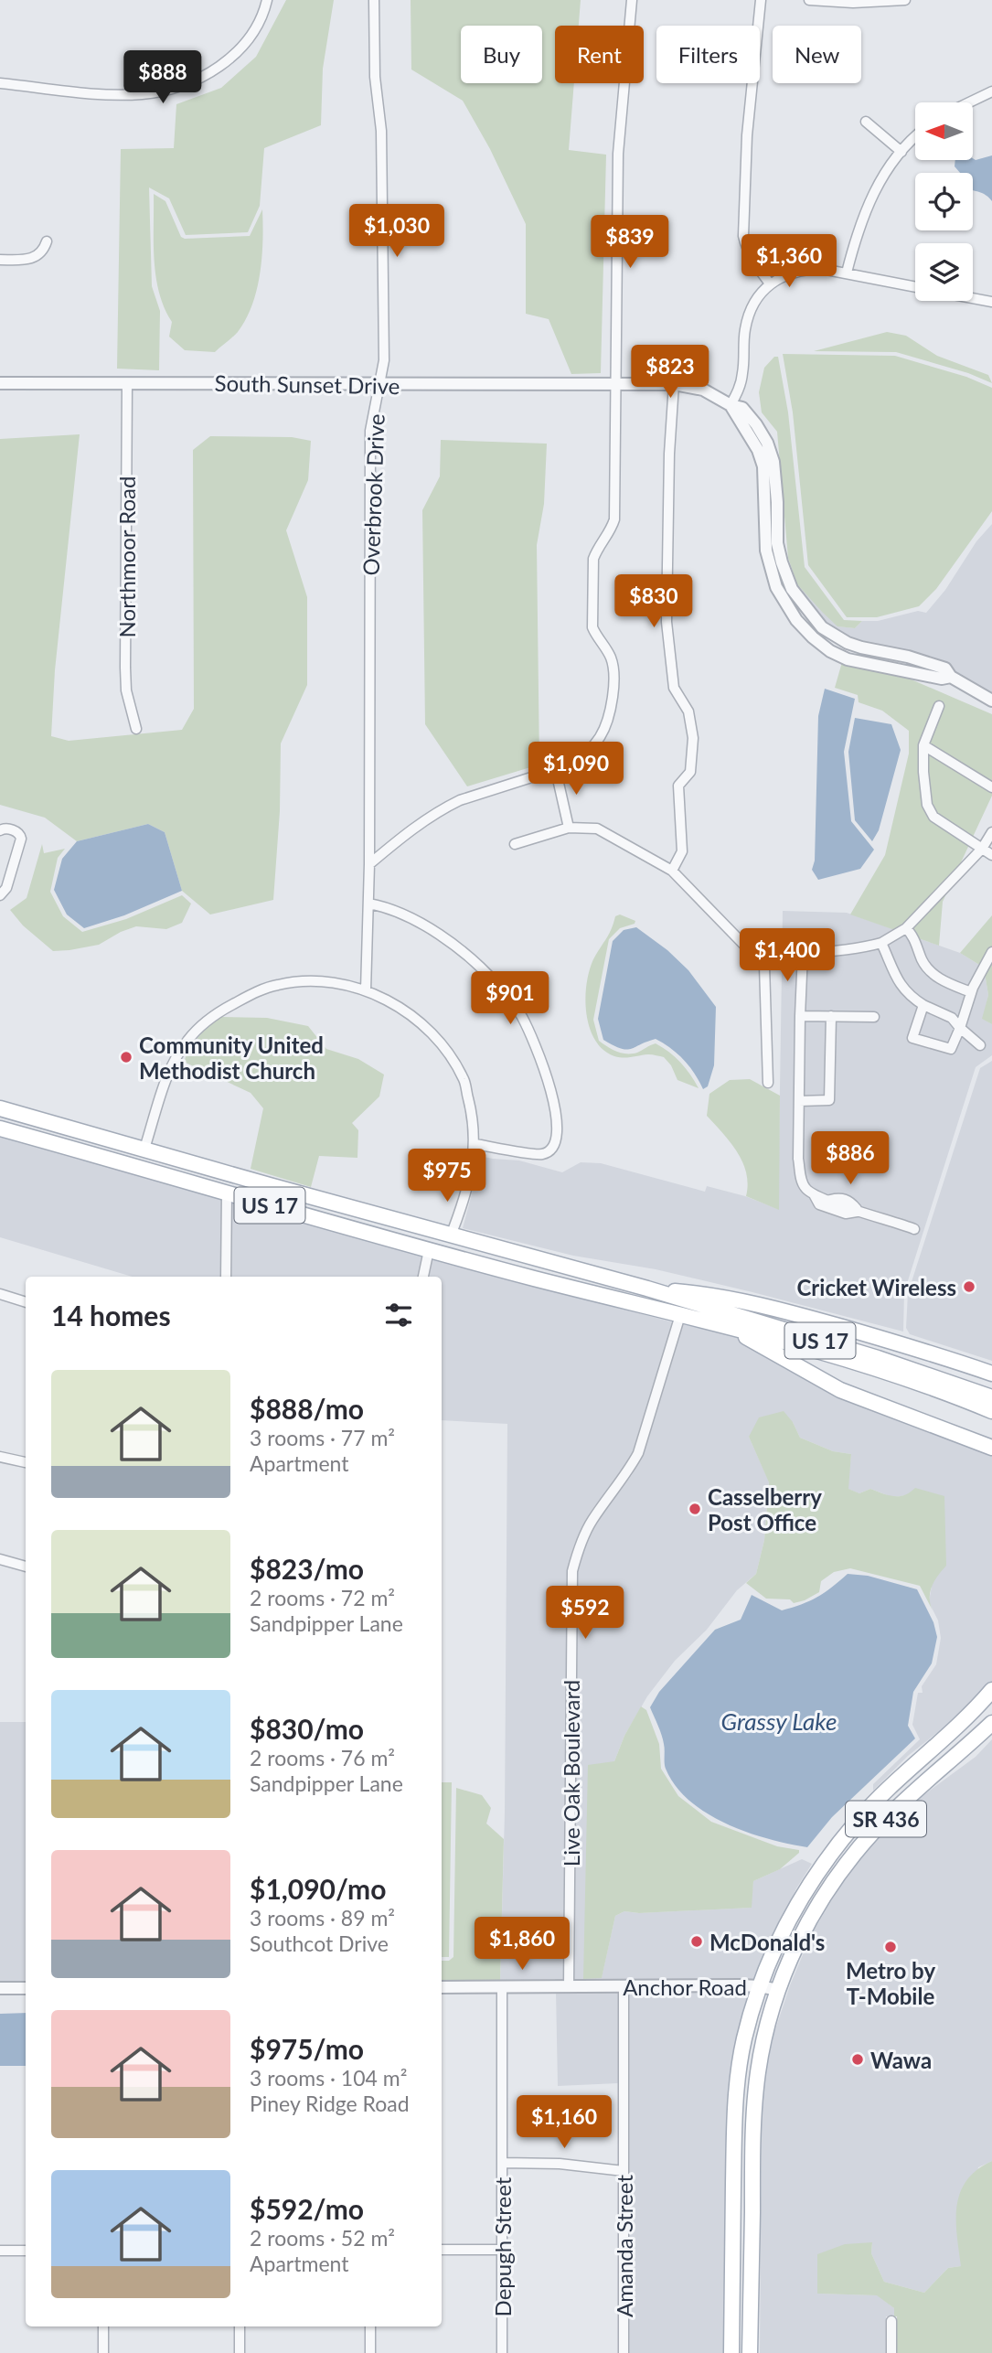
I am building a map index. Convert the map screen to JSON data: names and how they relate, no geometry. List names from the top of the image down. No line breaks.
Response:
{"streets":{"main road":["US 17","SR 436"],"street":["South Sunset Drive","Overbrook Drive","Northmoor Road","Live Oak Boulevard","Anchor Road","Amanda Street","Depugh Street"]},"crossings":[["South Sunset Drive","Overbrook Drive"],["South Sunset Drive","Northmoor Road"],["US 17","Live Oak Boulevard"],["Live Oak Boulevard","Anchor Road"],["SR 436","Anchor Road"],["Anchor Road","Amanda Street"],["Anchor Road","Depugh Street"]],"water":["Grassy Lake"],"places":["Community United Methodist Church","Cricket Wireless","Casselberry Post Office","McDonald's","Metro by T-Mobile","Wawa"],"north":"left","page":{"chip":["Buy","Rent","Filters","New"],"price":["$888","$1,030","$839","$1,360","$823","$830","$1,090","$1,400","$901","$886","$975","$592","$1,860","$1,160"],"heading":"14 homes","list":[{"name":"$888/mo","note":"3 rooms · 77 m² · Apartment"},{"name":"$823/mo","note":"2 rooms · 72 m² · Sandpipper Lane"},{"name":"$830/mo","note":"2 rooms · 76 m² · Sandpipper Lane"},{"name":"$1,090/mo","note":"3 rooms · 89 m² · Southcot Drive"},{"name":"$975/mo","note":"3 rooms · 104 m² · Piney Ridge Road"},{"name":"$592/mo","note":"2 rooms · 52 m² · Apartment"}]}}
